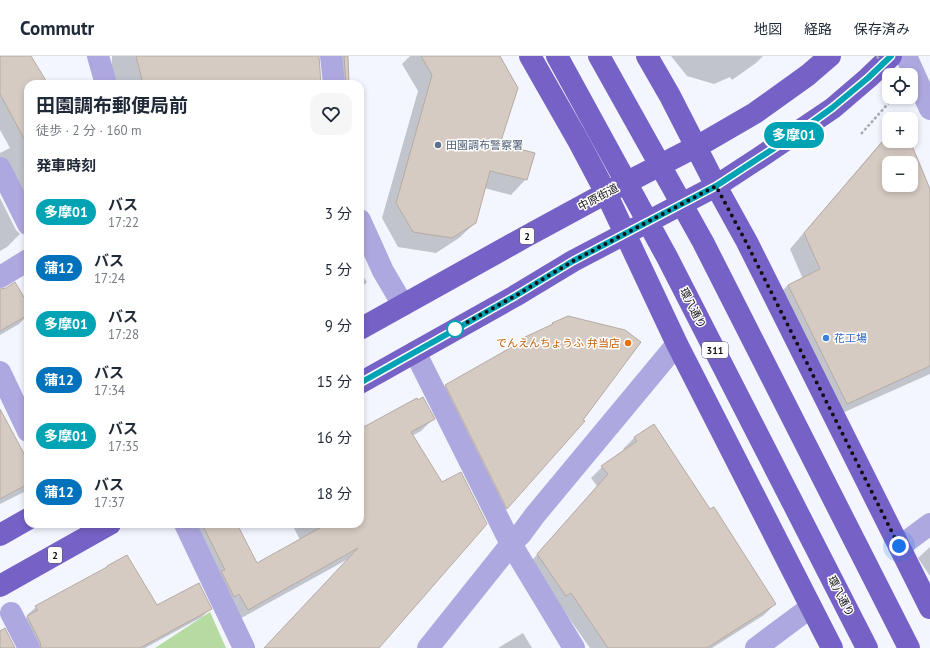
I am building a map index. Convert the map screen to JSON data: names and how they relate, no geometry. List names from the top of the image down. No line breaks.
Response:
{"streets":{"main road":["中原街道","2","環八通り","311"]},"places":["田園調布警察署","花工場","でんえんちょうふ 弁当店"],"lines":["bus line 多摩01"],"page":{"header":"Commutr","nav":["地図","経路","保存済み"],"on_map":"多摩01","map_buttons":["+","−"],"heading":[["田園調布郵便局前","徒歩 · 2 分 · 160 m"],"発車時刻"],"list":[{"mark":"多摩01","name":"バス","note":"17:22","value":"3 分"},{"mark":"蒲12","name":"バス","note":"17:24","value":"5 分"},{"mark":"多摩01","name":"バス","note":"17:28","value":"9 分"},{"mark":"蒲12","name":"バス","note":"17:34","value":"15 分"},{"mark":"多摩01","name":"バス","note":"17:35","value":"16 分"},{"mark":"蒲12","name":"バス","note":"17:37","value":"18 分"}]}}
